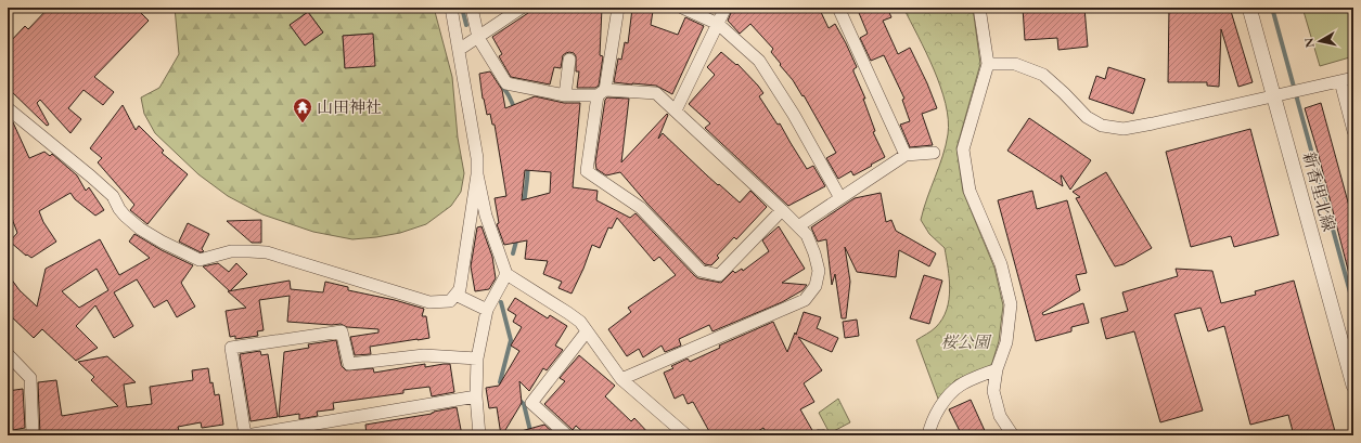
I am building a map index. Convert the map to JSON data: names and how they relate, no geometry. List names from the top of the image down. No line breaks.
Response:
{"streets":{"street":["新香里北線"]},"parks":["桜公園"],"places":{"temple":["山田神社"]},"north":"left"}
